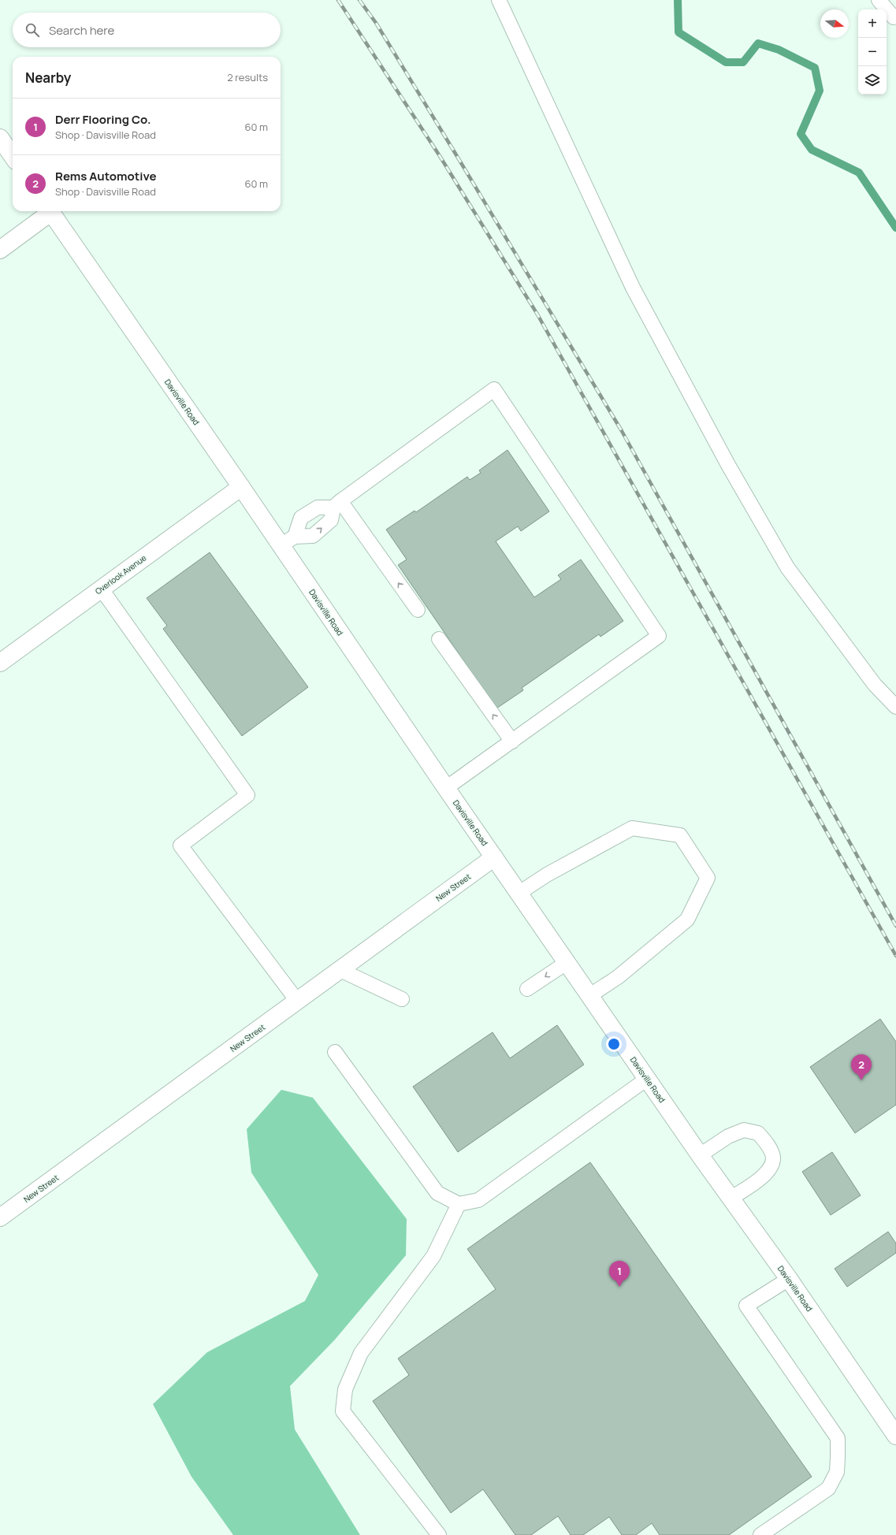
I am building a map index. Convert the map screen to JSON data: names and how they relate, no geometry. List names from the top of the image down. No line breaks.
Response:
{"streets":{"street":["Davisville Road","Overlook Avenue","New Street"]},"crossings":[["Davisville Road","Overlook Avenue"],["Davisville Road","New Street"]],"north":"right","page":{"map_buttons":["+","−"],"search":"Search here","heading":["Nearby","2 results"],"list":[{"mark":"1","name":"Derr Flooring Co.","note":"Shop · Davisville Road","value":"60 m"},{"mark":"2","name":"Rems Automotive","note":"Shop · Davisville Road","value":"60 m"}],"pins":["2","1"]}}
